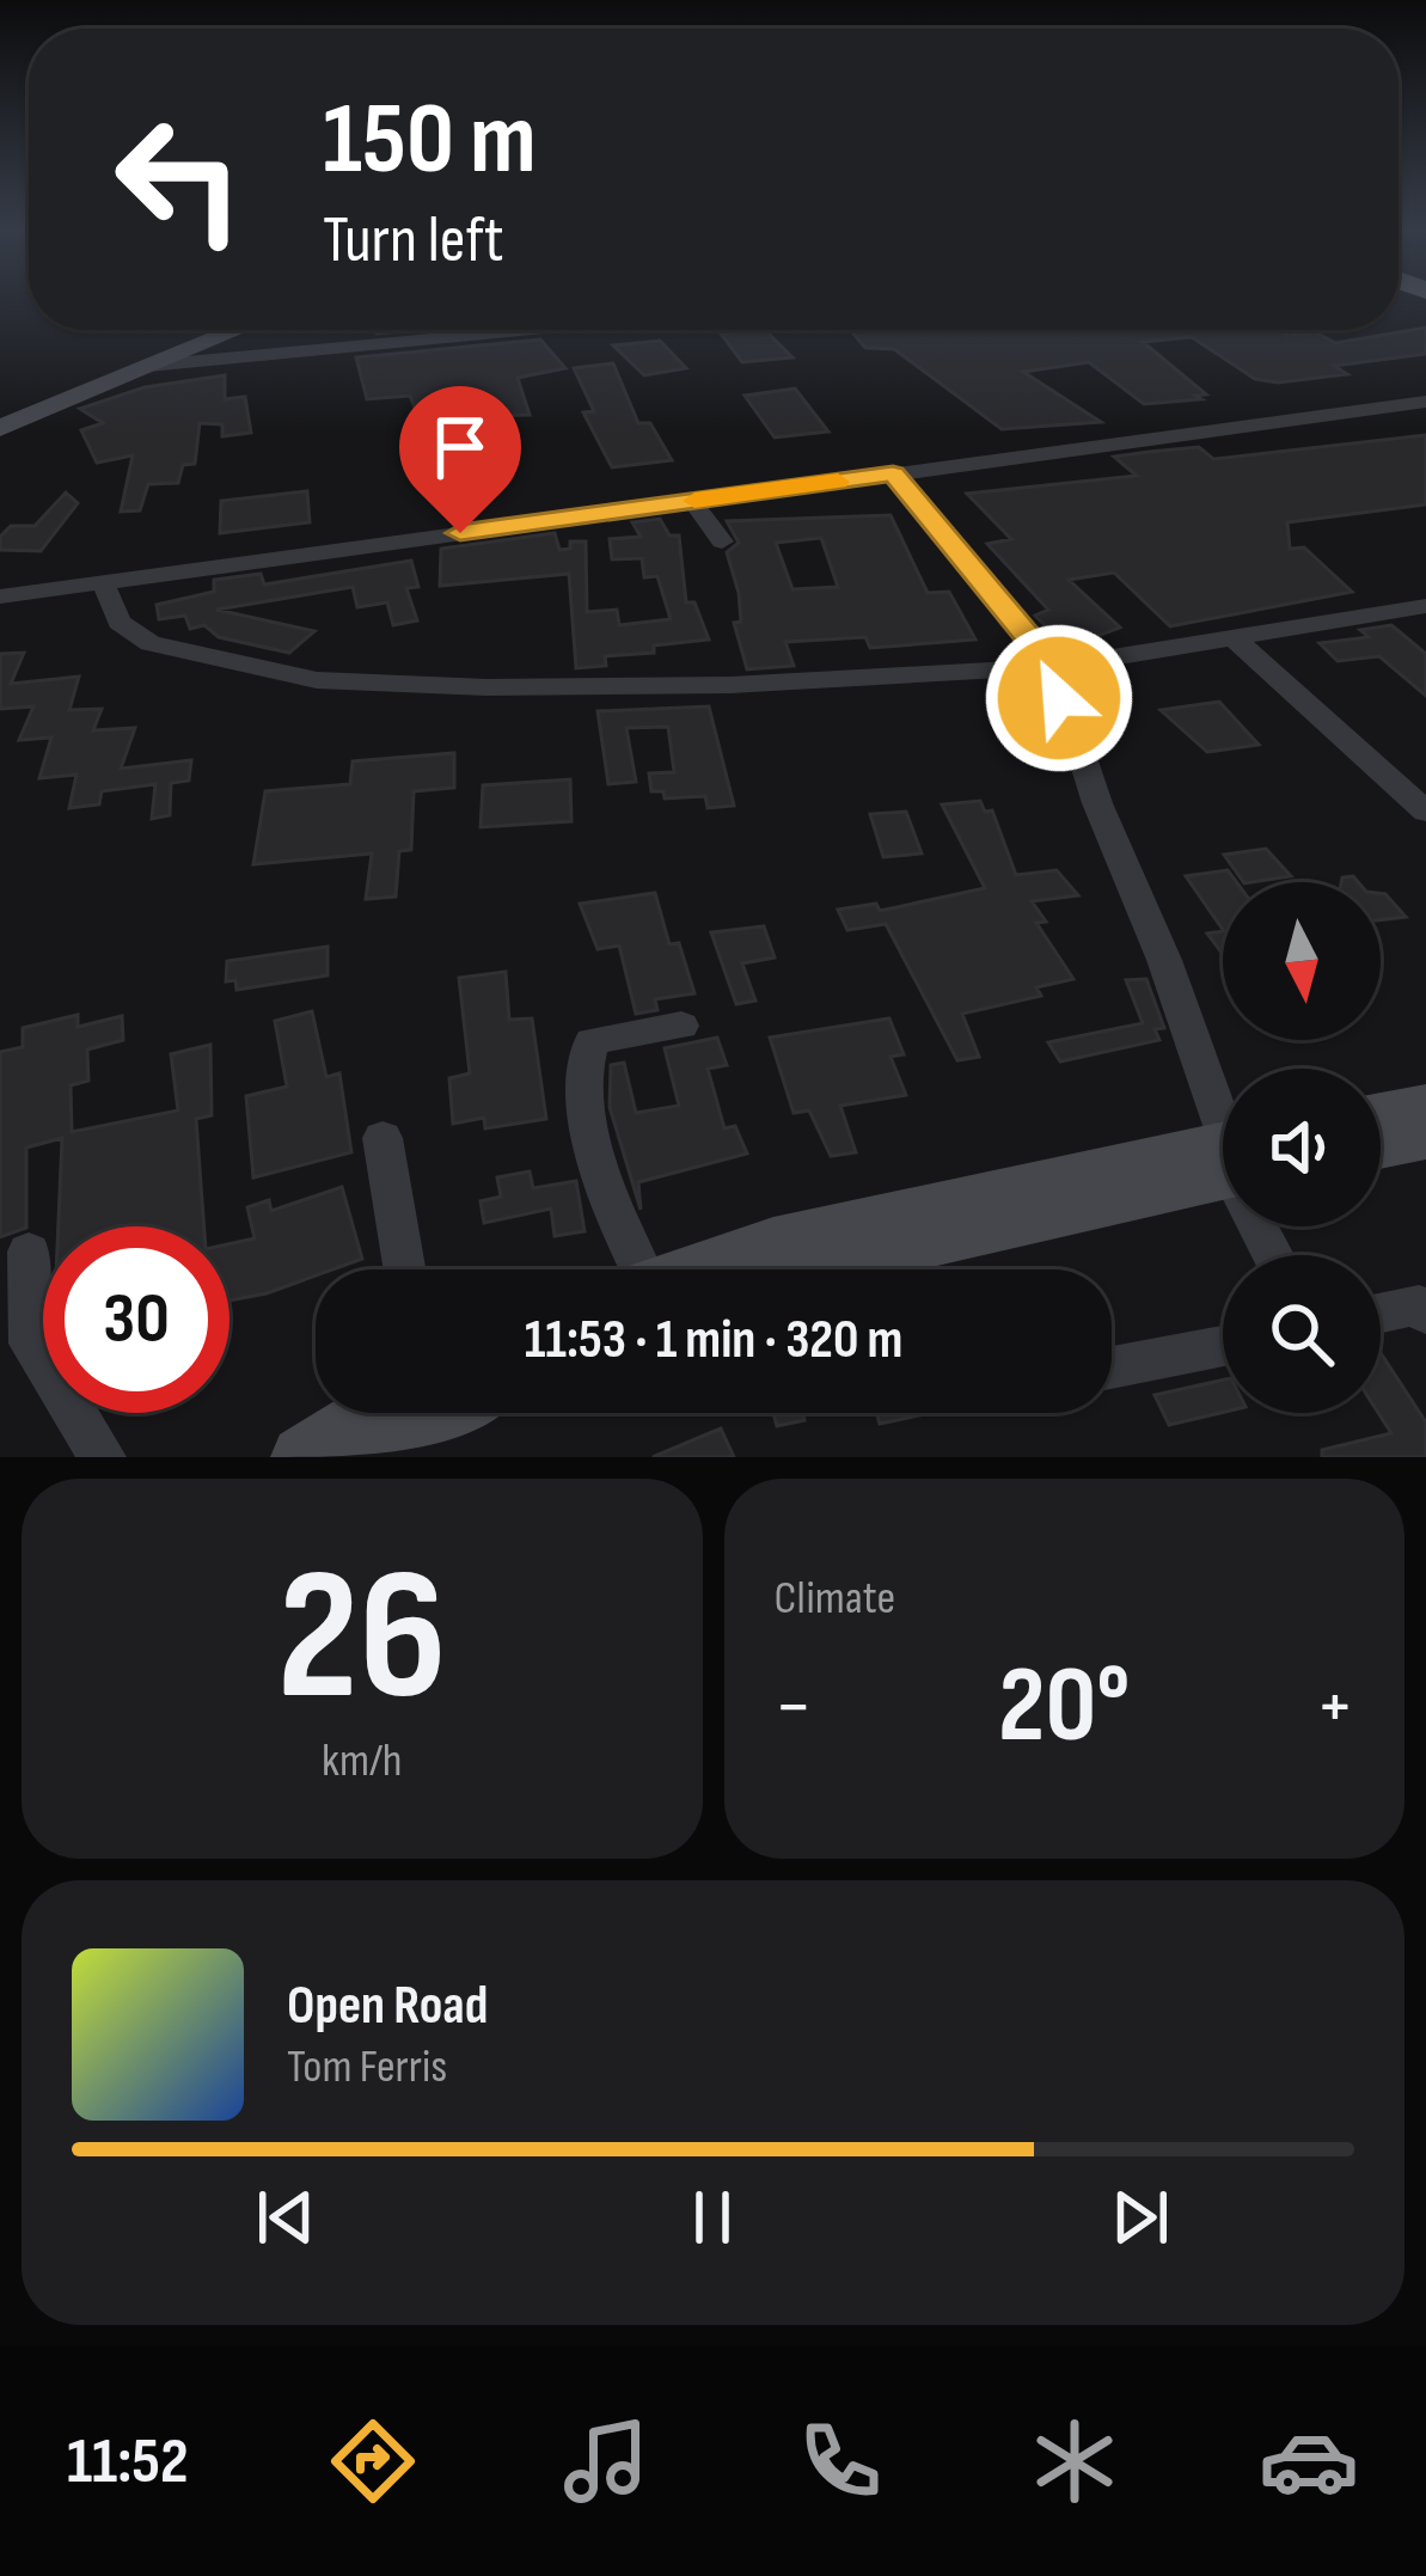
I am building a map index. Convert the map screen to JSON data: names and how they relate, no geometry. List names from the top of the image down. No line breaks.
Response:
{"north":"bottom","page":{"turn":["150 m","Turn left"],"limit":"30","trip":"11:53 · 1 min · 320 m","tile":[["26","km/h"],"Climate"],"heat":["−","20°","+"],"song":["Open Road","Tom Ferris"],"tabs":"11:52"}}
